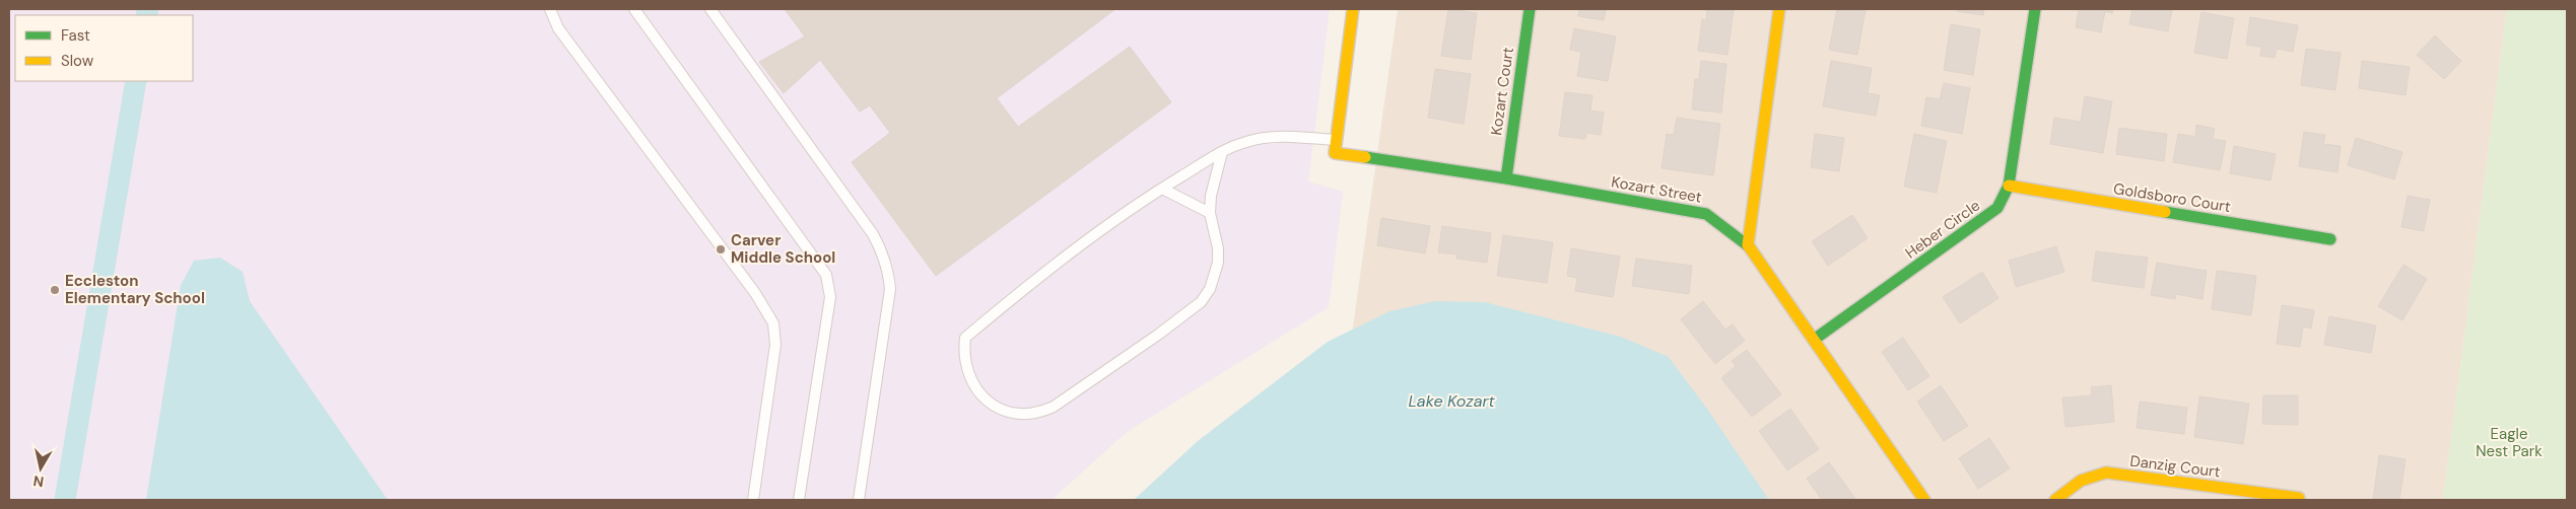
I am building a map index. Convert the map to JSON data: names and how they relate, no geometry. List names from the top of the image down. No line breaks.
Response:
{"streets":{"street":["Kozart Court","Kozart Street","Goldsboro Court","Heber Circle","Danzig Court"]},"crossings":[["Kozart Court","Kozart Street"],["Kozart Street","Heber Circle"],["Goldsboro Court","Heber Circle"]],"water":["Lake Kozart"],"parks":["Eagle Nest Park"],"places":["Carver Middle School","Eccleston Elementary School"],"legend":["Fast","Slow"],"north":"bottom"}
